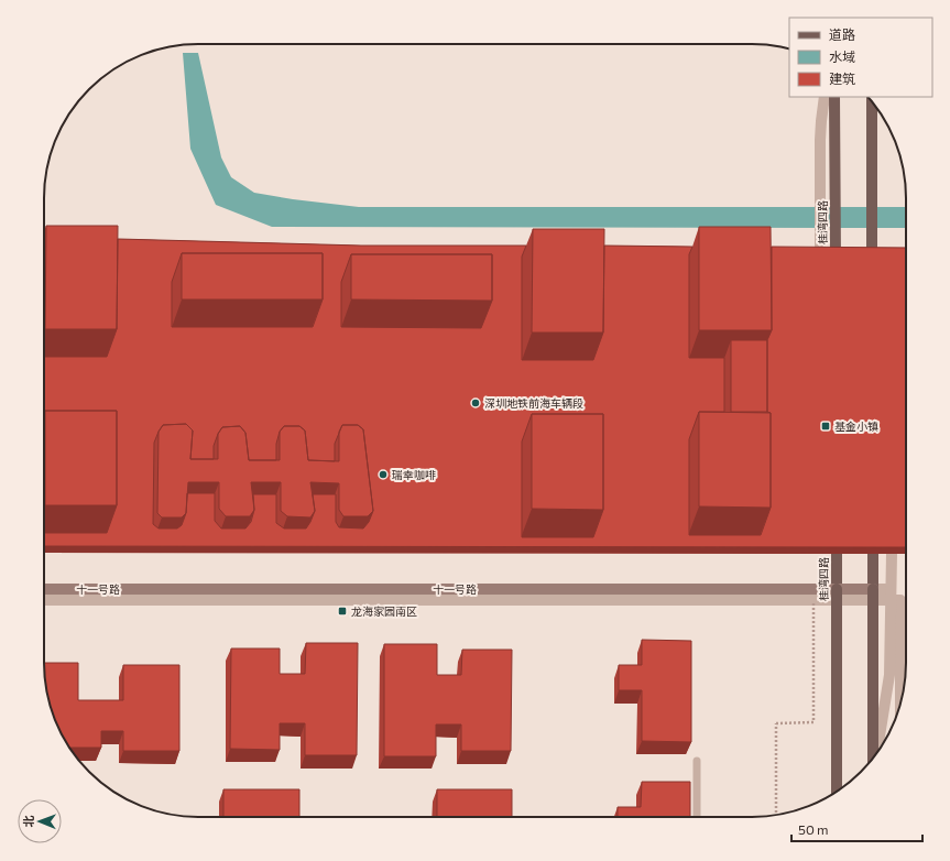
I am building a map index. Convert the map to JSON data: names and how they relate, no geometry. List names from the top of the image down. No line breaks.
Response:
{"streets":{"main road":["桂湾四路"],"street":["十一号路"]},"crossings":[["桂湾四路","十一号路"]],"places":{"other":["深圳地铁前海车辆段","瑞幸咖啡"],"transit":["基金小镇","龙海家园南区"]},"legend":["道路","水域","建筑"],"scale_bar":"50 m","north":"left"}
